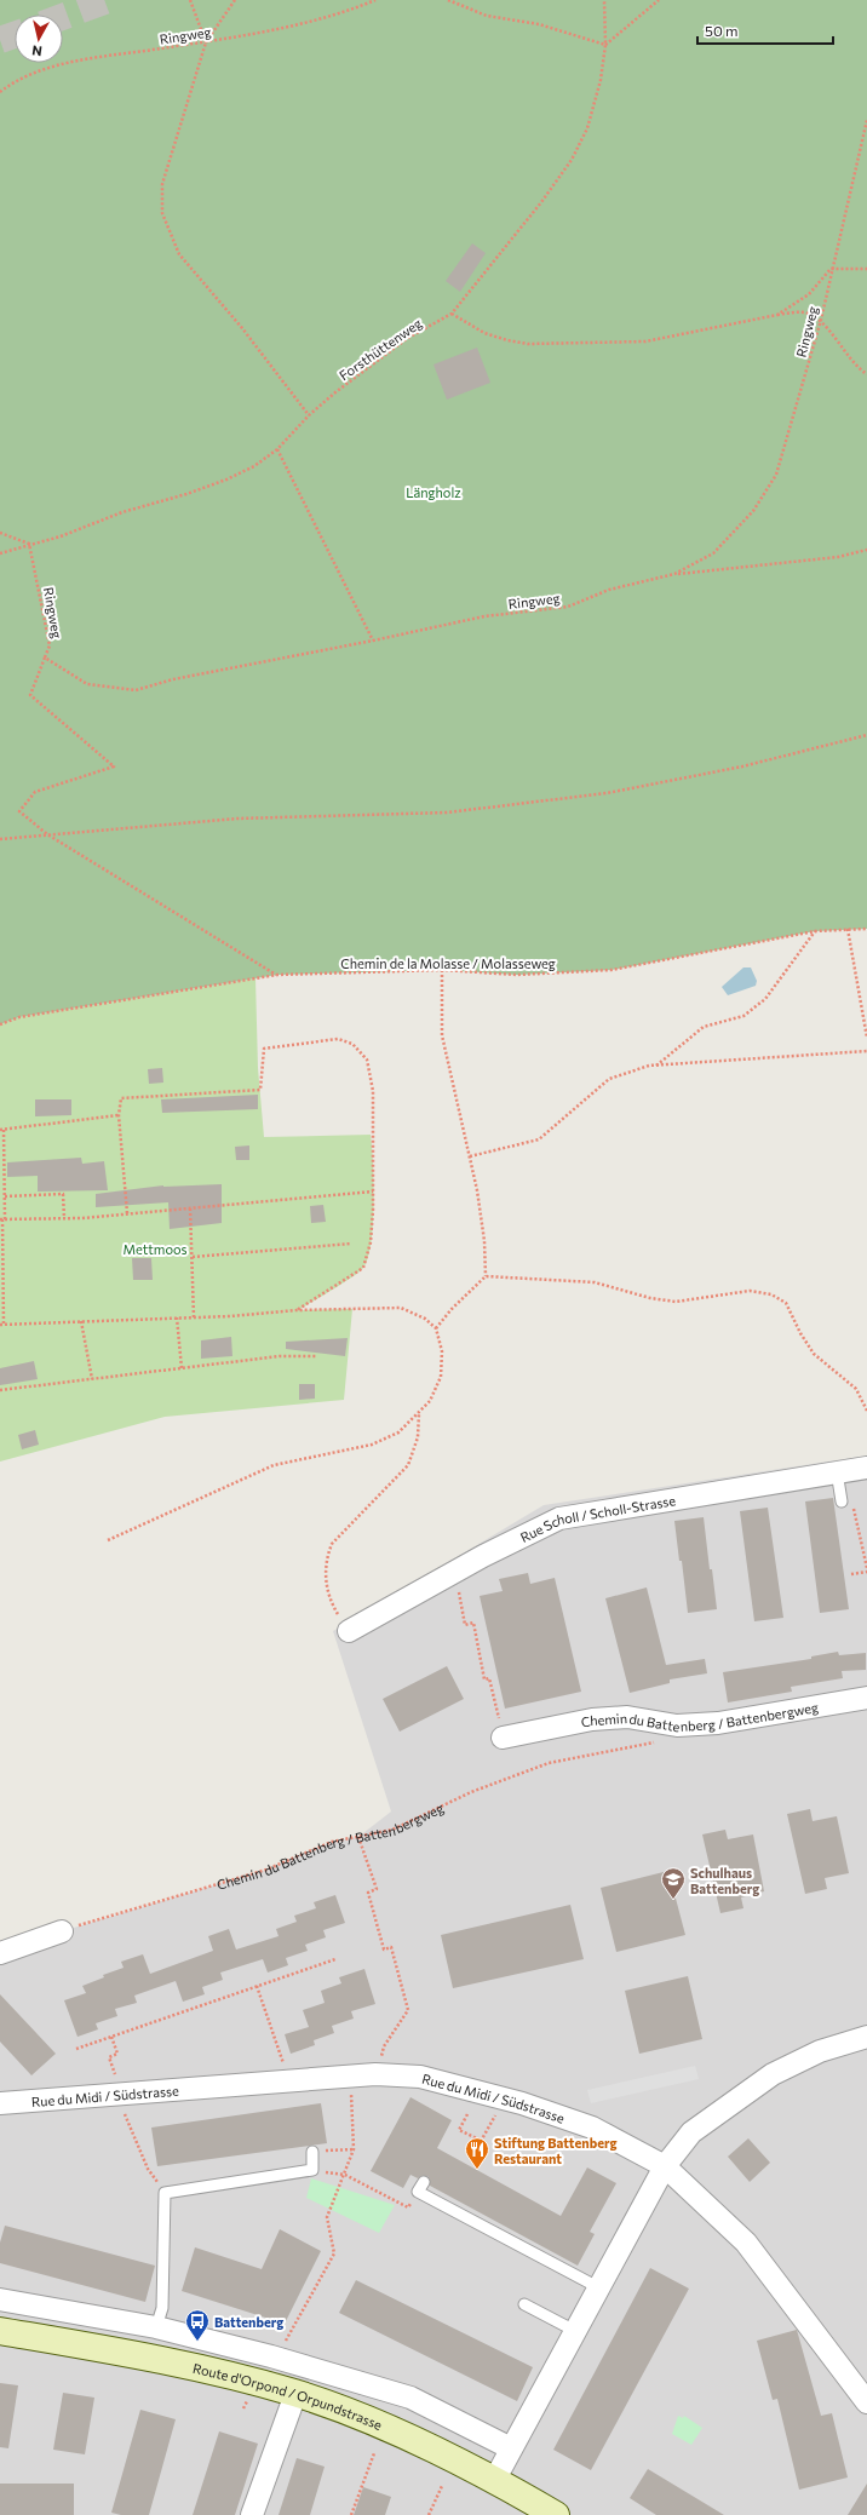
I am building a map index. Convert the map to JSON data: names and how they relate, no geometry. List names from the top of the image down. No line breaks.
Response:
{"streets":{"main road":["Route d'Orpond / Orpundstrasse"],"street":["Rue Scholl / Scholl-Strasse","Chemin du Battenberg / Battenbergweg","Rue du Midi / Südstrasse"],"path":["Ringweg","Forsthüttenweg","Chemin de la Molasse / Molasseweg"]},"crossings":[["Ringweg","Forsthüttenweg"]],"parks":["Längholz","Mettmoos"],"places":{"school or university":["Schulhaus Battenberg"],"restaurant":["Stiftung Battenberg Restaurant"],"bus stop":["Battenberg"]},"scale_bar":"50 m","north":"bottom"}
